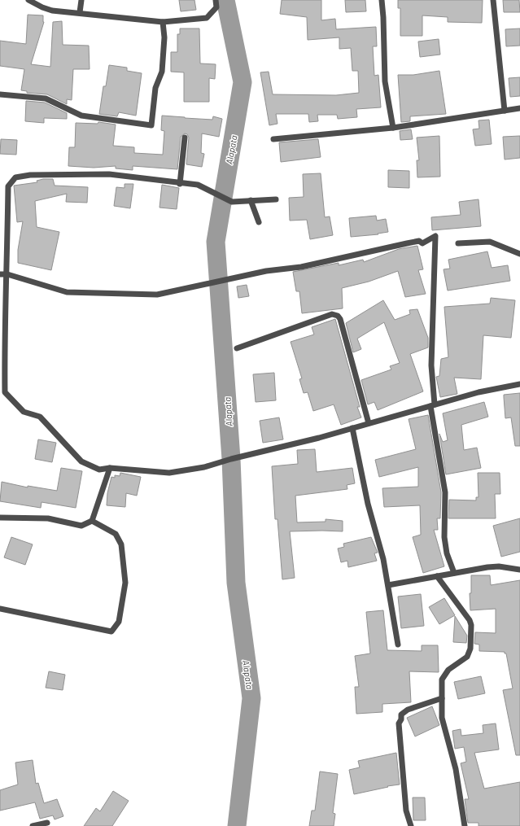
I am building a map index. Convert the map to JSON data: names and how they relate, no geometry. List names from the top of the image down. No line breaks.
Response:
{"water":["Alapata"]}
